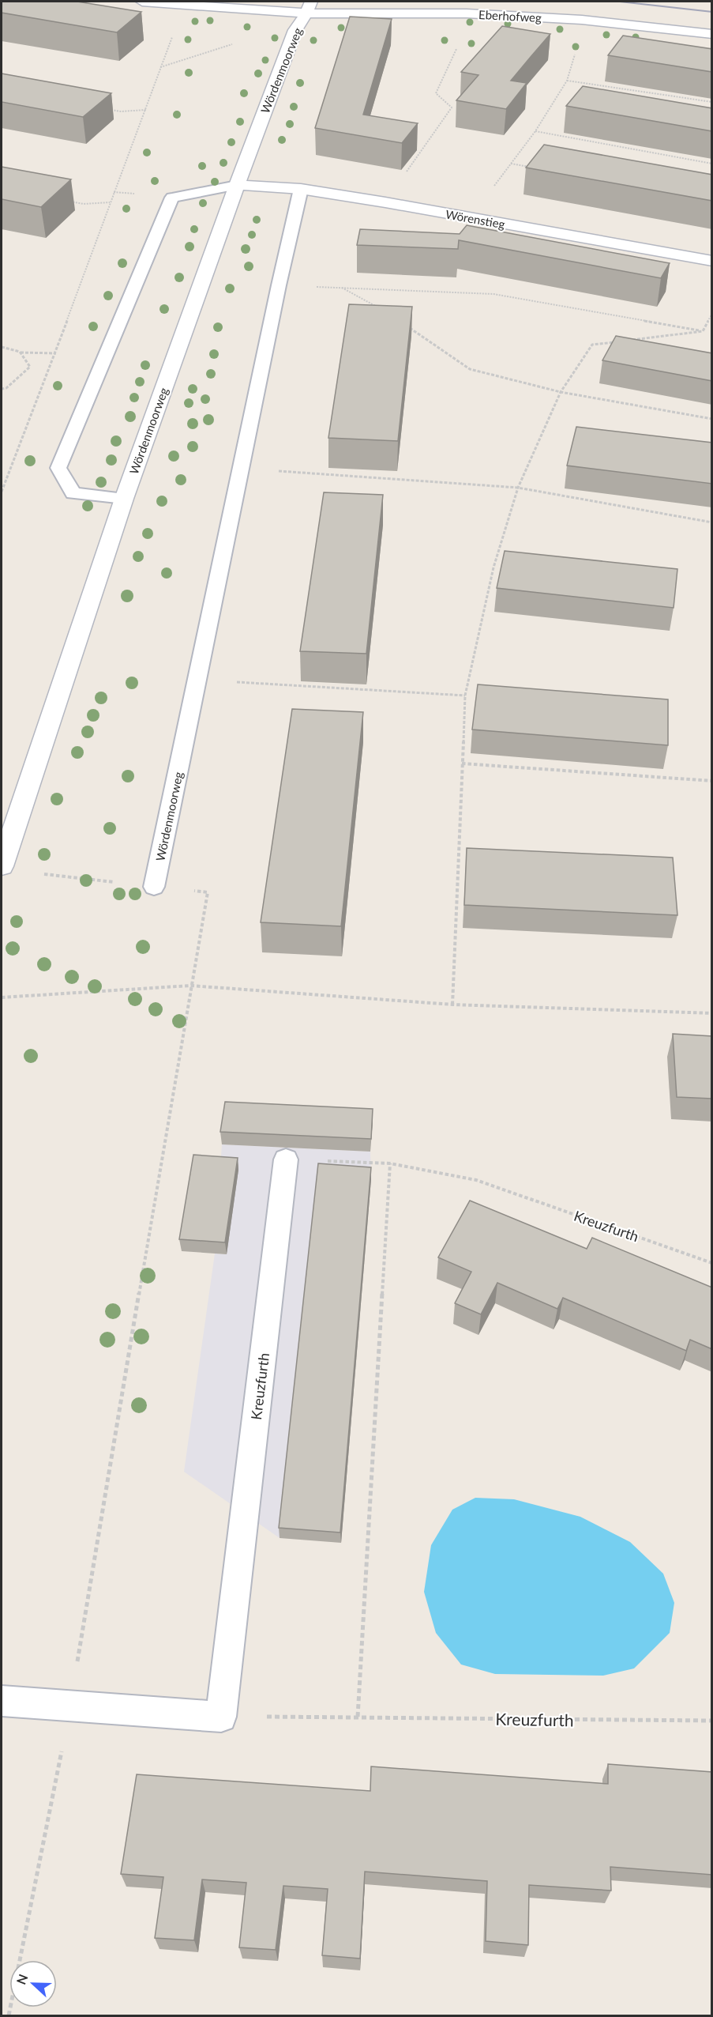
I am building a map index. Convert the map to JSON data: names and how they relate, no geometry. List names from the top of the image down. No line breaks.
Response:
{"streets":{"street":["Eberhofweg","Wördenmoorweg","Wörenstieg"],"lane":["Kreuzfurth"]},"crossings":[["Eberhofweg","Wördenmoorweg"],["Wördenmoorweg","Wörenstieg"]],"north":"left"}
